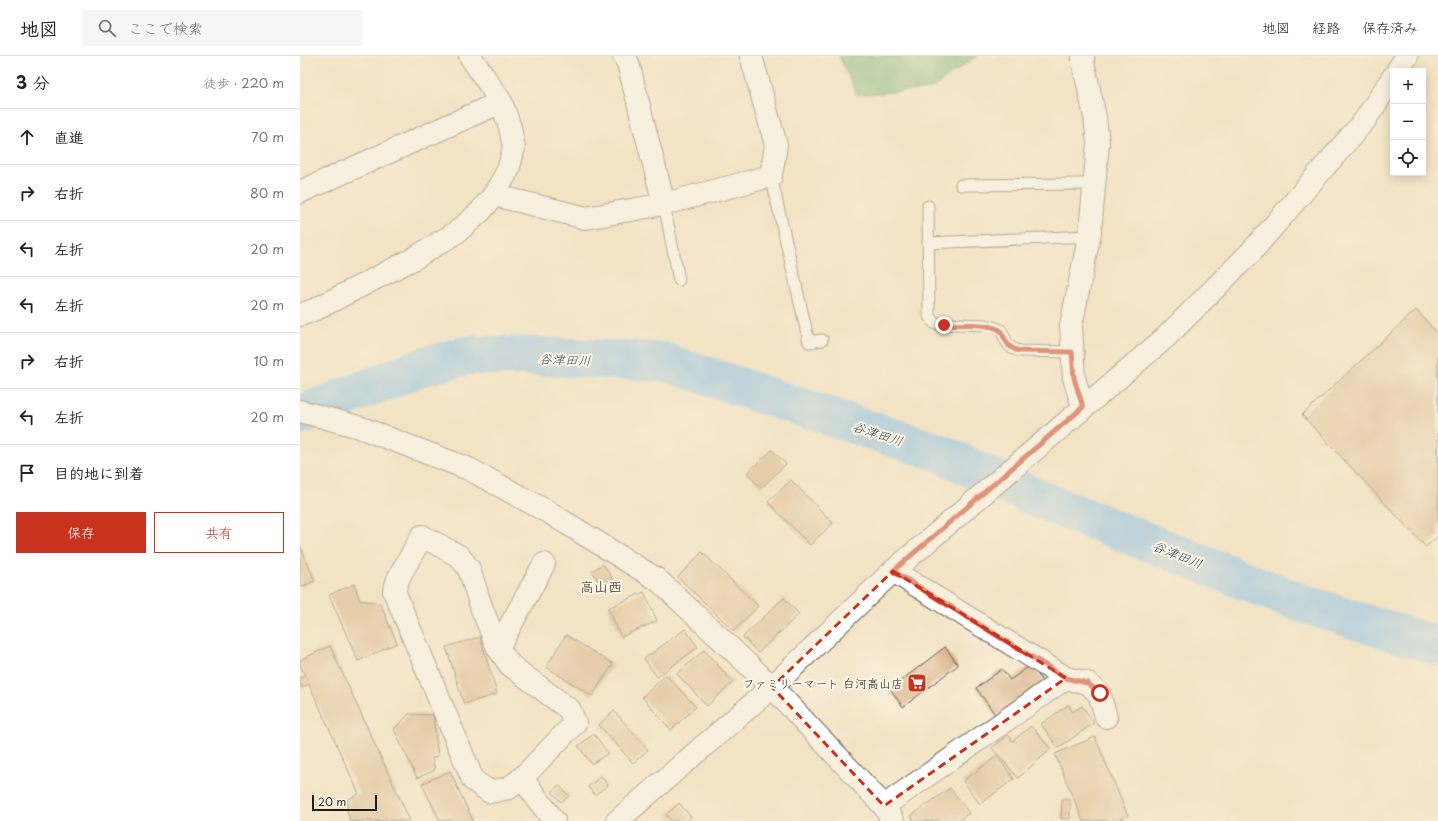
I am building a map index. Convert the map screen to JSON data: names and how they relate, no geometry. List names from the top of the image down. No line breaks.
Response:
{"districts":["高山西"],"water":["谷津田川"],"places":{"supermarket":["ファミリーマート 白河高山店"]},"scale_bar":"20 m","page":{"header":"地図","search":"ここで検索","nav":["地図","経路","保存済み"],"heading":["3 分","徒歩 · 220 m"],"map_buttons":["+","−"],"list":[["直進","70 m"],["右折","80 m"],["左折","20 m"],["左折","20 m"],["右折","10 m"],["左折","20 m"],"目的地に到着"],"buttons":["保存","共有"],"scale":"20 m"}}
